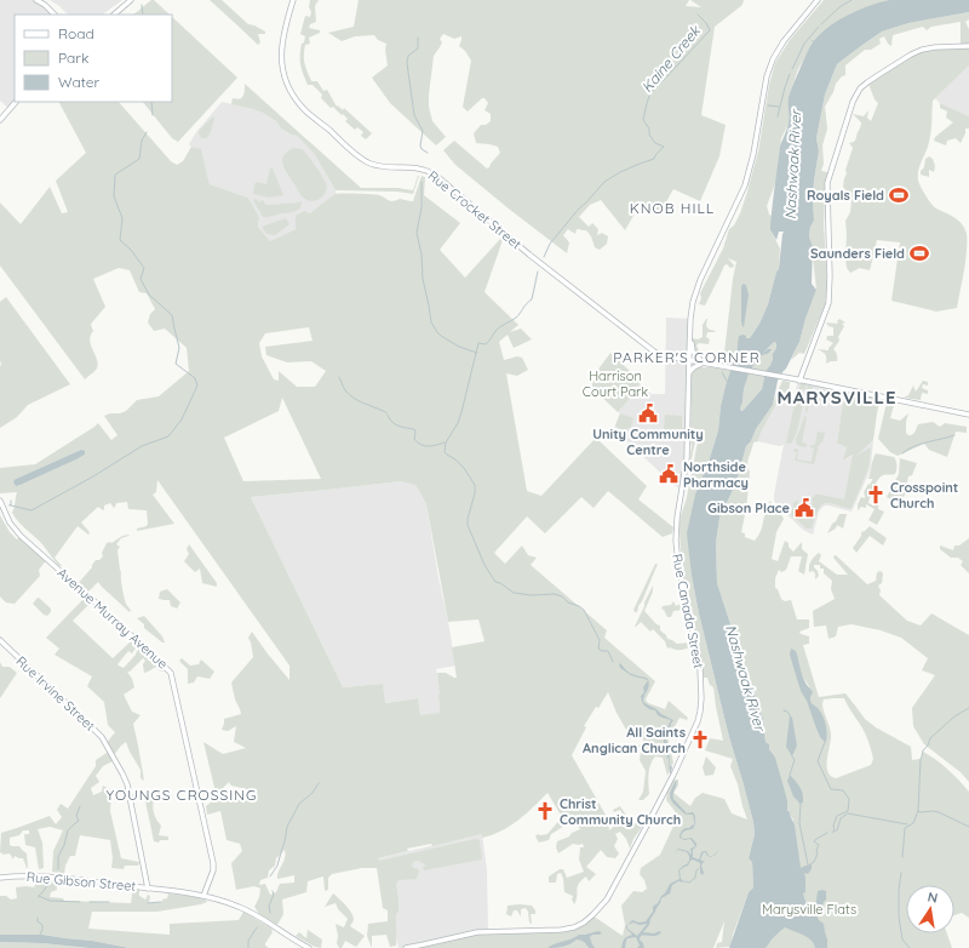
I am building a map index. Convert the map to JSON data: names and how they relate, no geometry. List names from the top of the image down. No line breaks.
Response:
{"streets":{"main road":["Rue Crocket Street","Rue Canada Street","Avenue Murray Avenue","Rue Irvine Street","Rue Gibson Street"]},"crossings":[["Rue Crocket Street","Rue Canada Street"],["Avenue Murray Avenue","Rue Gibson Street"],["Rue Irvine Street","Rue Gibson Street"]],"districts":["KNOB HILL","PARKER'S CORNER","MARYSVILLE","YOUNGS CROSSING"],"water":["Kaine Creek","Nashwaak River"],"parks":["Harrison Court Park","Marysville Flats"],"places":{"sports":["Royals Field","Saunders Field"],"public building":["Unity Community Centre","Northside Pharmacy","Gibson Place"],"church":["Crosspoint Church","All Saints Anglican Church","Christ Community Church"]},"legend":["Road","Park","Water"],"north":"top"}
